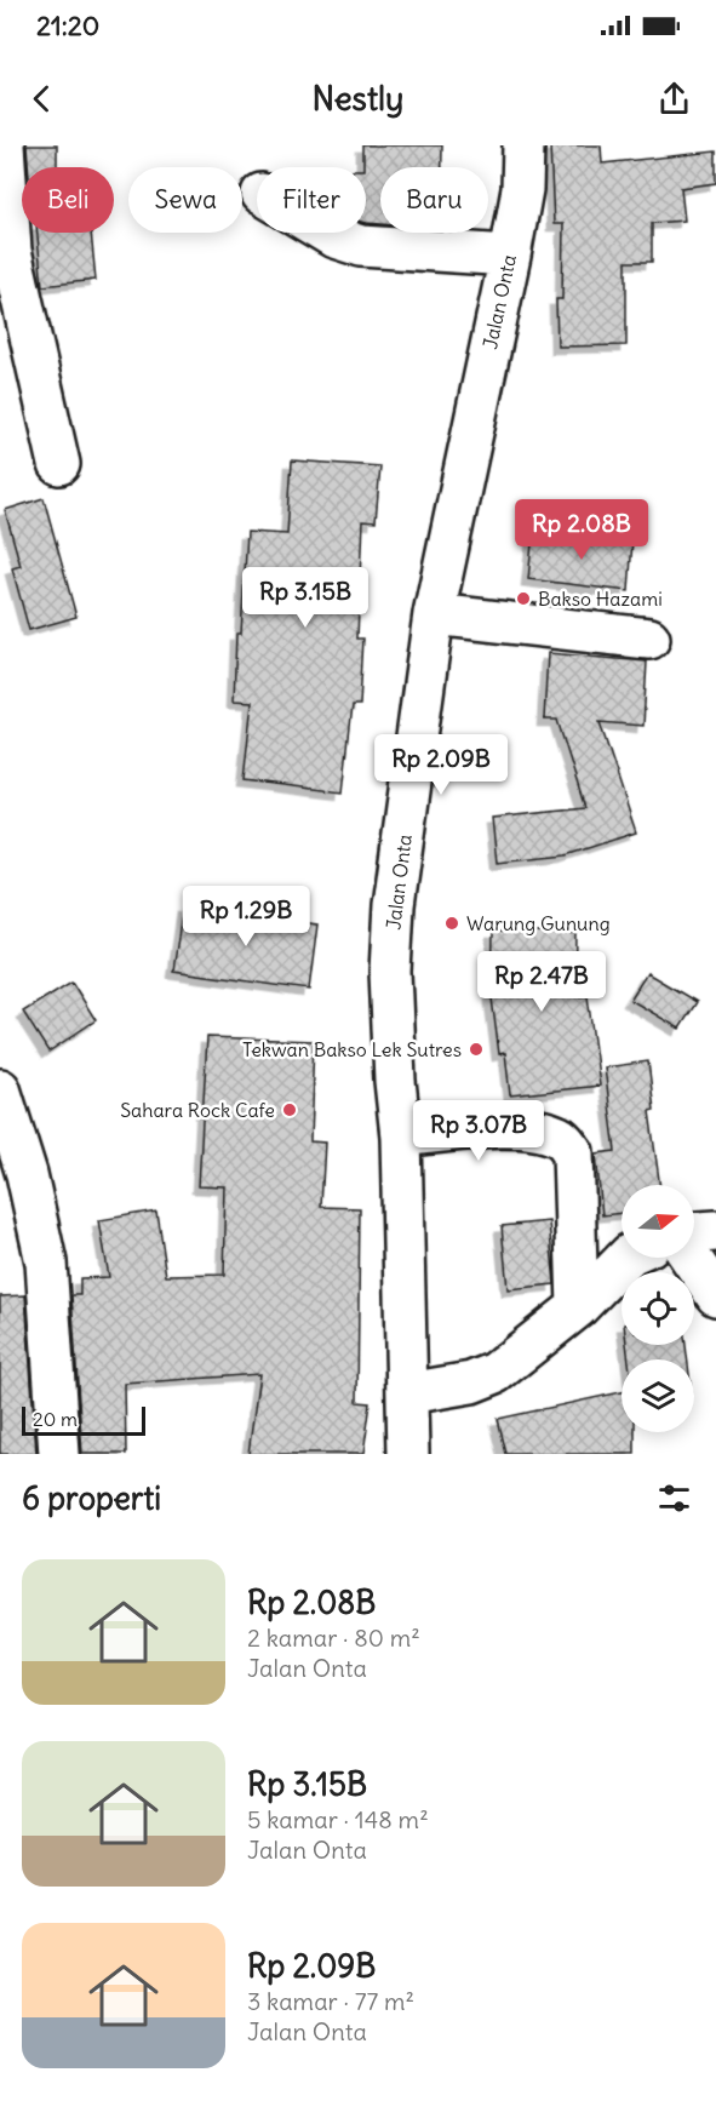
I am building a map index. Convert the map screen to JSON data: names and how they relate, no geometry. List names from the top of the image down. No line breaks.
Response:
{"streets":{"street":["Jalan Onta"]},"places":["Bakso Hazami","Warung Gunung","Tekwan Bakso Lek Sutres","Sahara Rock Cafe"],"scale_bar":"20 m","north":"right","page":{"status":"21:20","header":"Nestly","chip":["Beli","Sewa","Filter","Baru"],"price":["Rp 2.08B","Rp 3.15B","Rp 2.09B","Rp 1.29B","Rp 2.47B","Rp 3.07B"],"scale":"20 m","heading":"6 properti","list":[{"name":"Rp 2.08B","note":"2 kamar · 80 m² · Jalan Onta"},{"name":"Rp 3.15B","note":"5 kamar · 148 m² · Jalan Onta"},{"name":"Rp 2.09B","note":"3 kamar · 77 m² · Jalan Onta"}]}}
